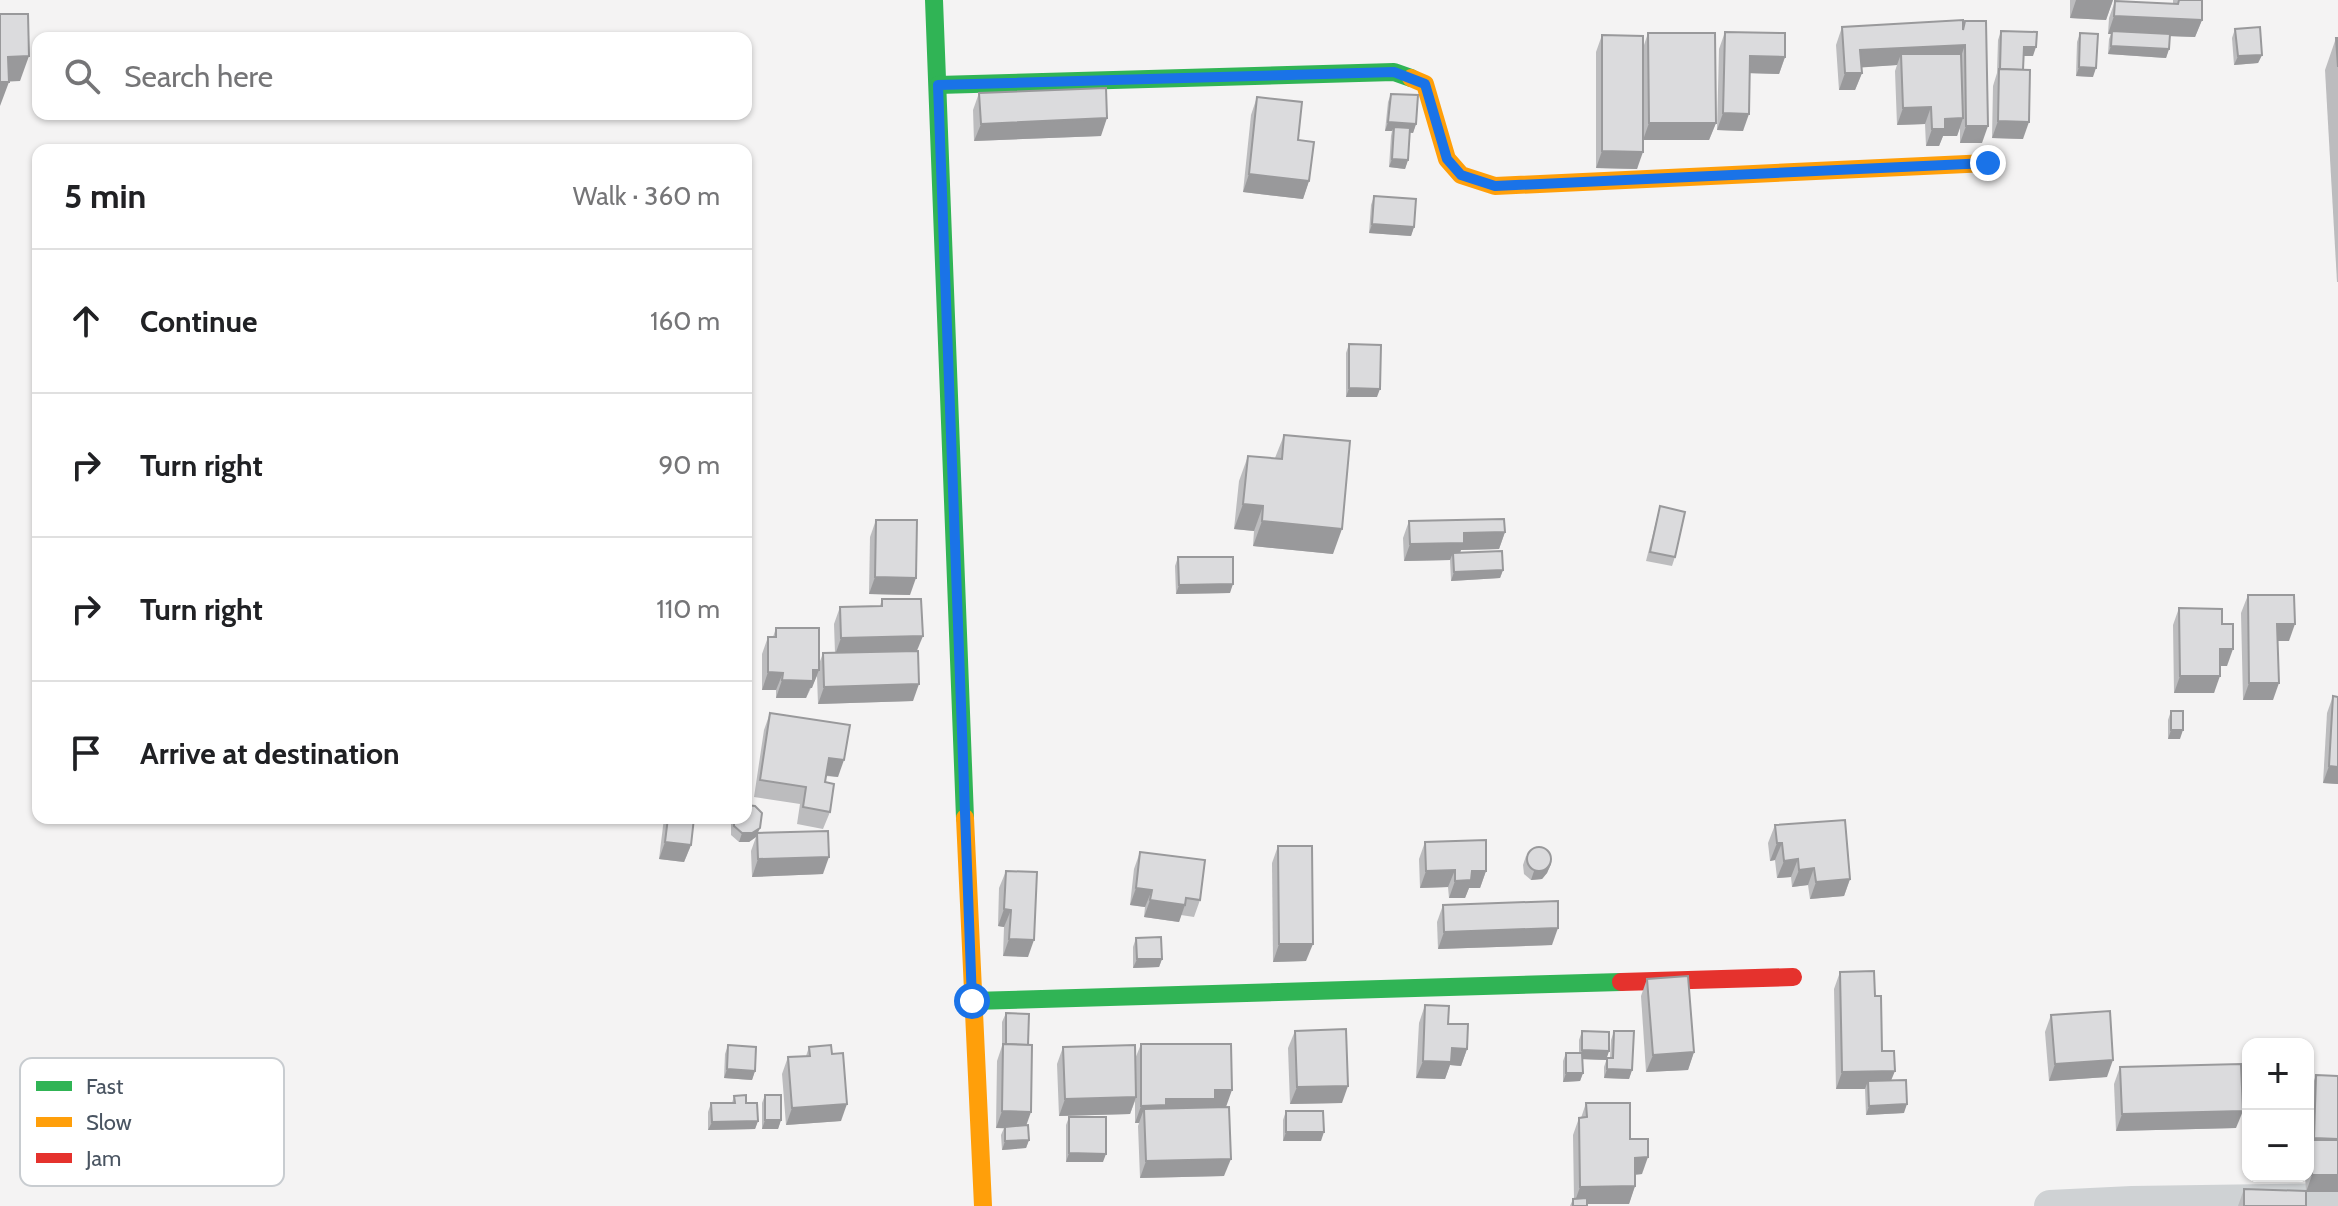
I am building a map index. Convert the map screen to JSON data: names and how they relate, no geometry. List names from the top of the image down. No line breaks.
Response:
{"legend":["Fast","Slow","Jam"],"page":{"search":"Search here","heading":["5 min","Walk · 360 m"],"list":[["Continue","160 m"],["Turn right","90 m"],["Turn right","110 m"],"Arrive at destination"],"map_buttons":["+","−"]}}
